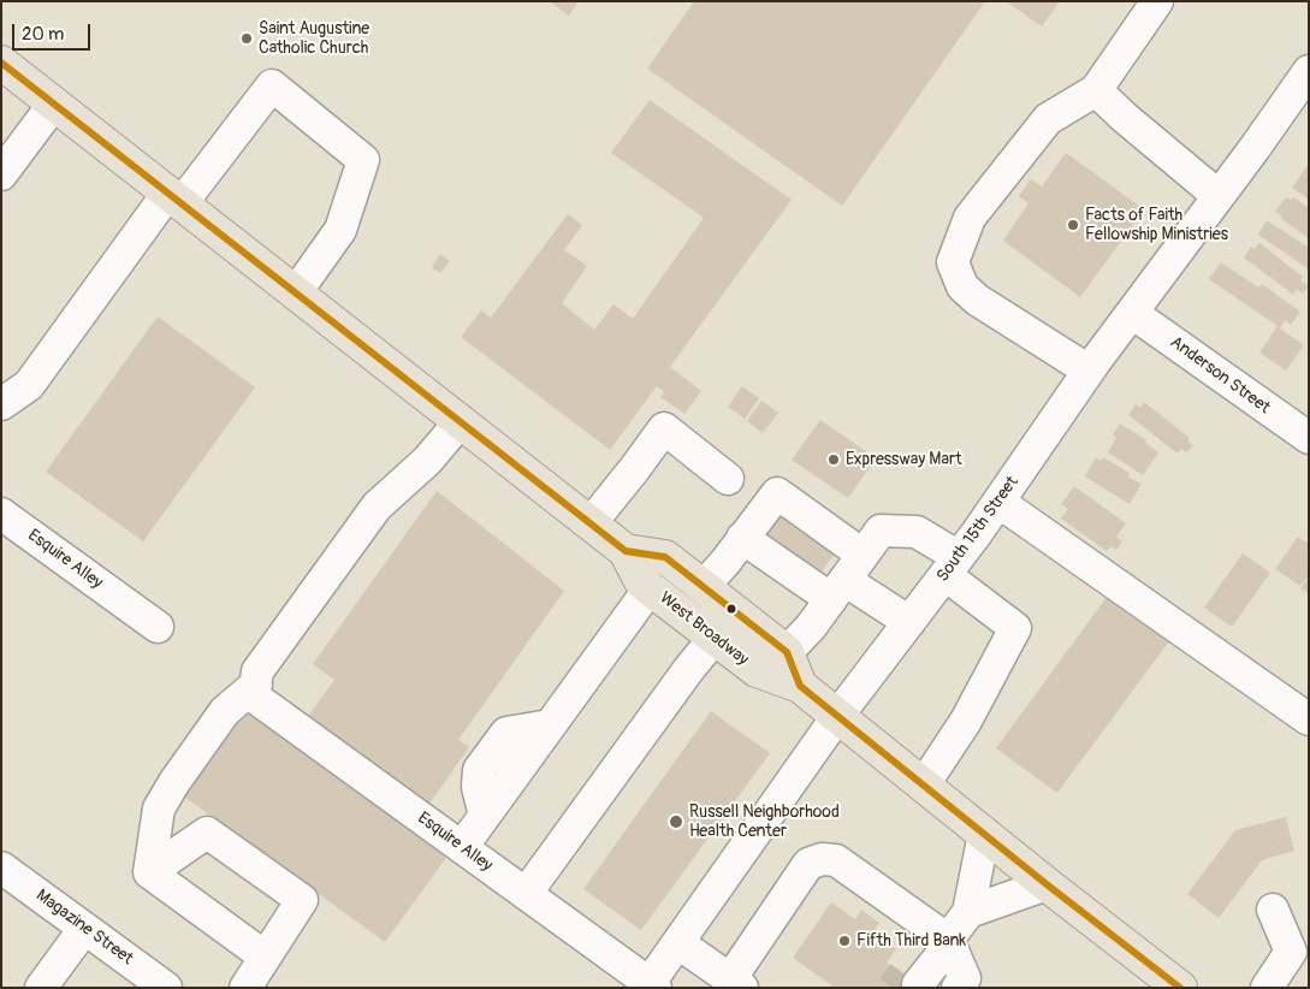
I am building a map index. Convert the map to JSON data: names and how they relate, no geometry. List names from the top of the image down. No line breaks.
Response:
{"streets":{"main road":["West Broadway"],"street":["Anderson Street","South 15th Street","Esquire Alley","Magazine Street"]},"crossings":[["Anderson Street","South 15th Street"],["South 15th Street","Esquire Alley"],["South 15th Street","West Broadway"]],"places":["Saint Augustine Catholic Church","Facts of Faith Fellowship Ministries","Expressway Mart","Russell Neighborhood Health Center","Fifth Third Bank"],"scale_bar":"20 m"}
